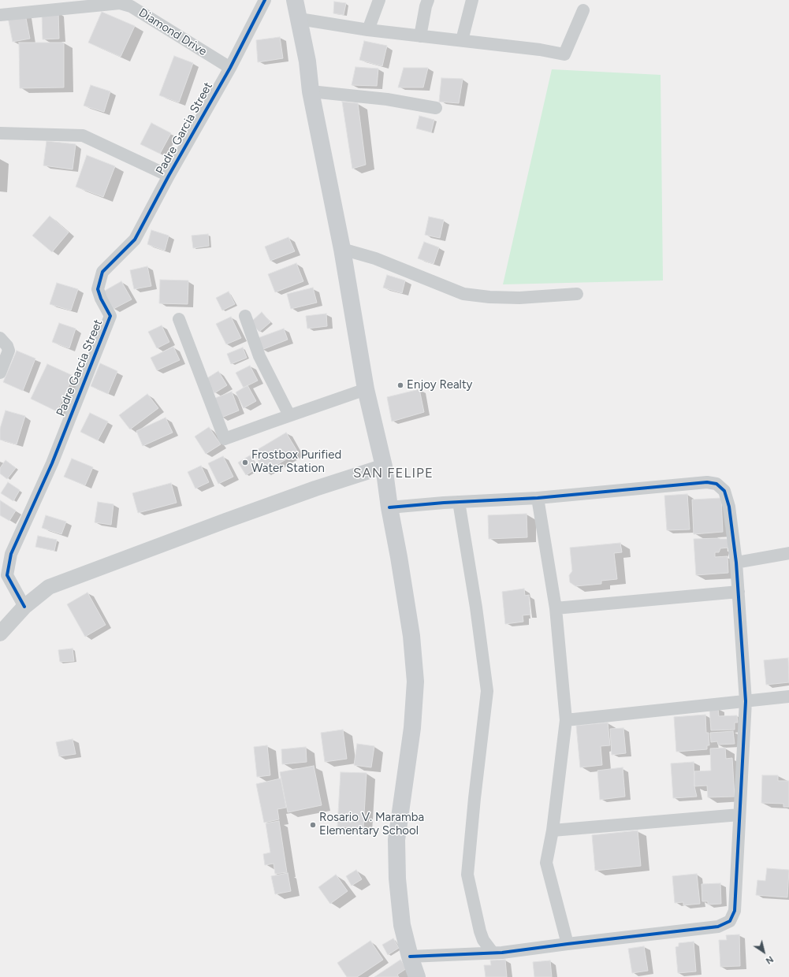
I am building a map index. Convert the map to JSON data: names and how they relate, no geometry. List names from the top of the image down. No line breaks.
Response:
{"streets":{"street":["Diamond Drive","Padre Garcia Street"]},"crossings":[["Diamond Drive","Padre Garcia Street"]],"districts":["SAN FELIPE"],"places":["Enjoy Realty","Frostbox Purified Water Station","Rosario V. Maramba Elementary School"],"north":"bottom right"}
